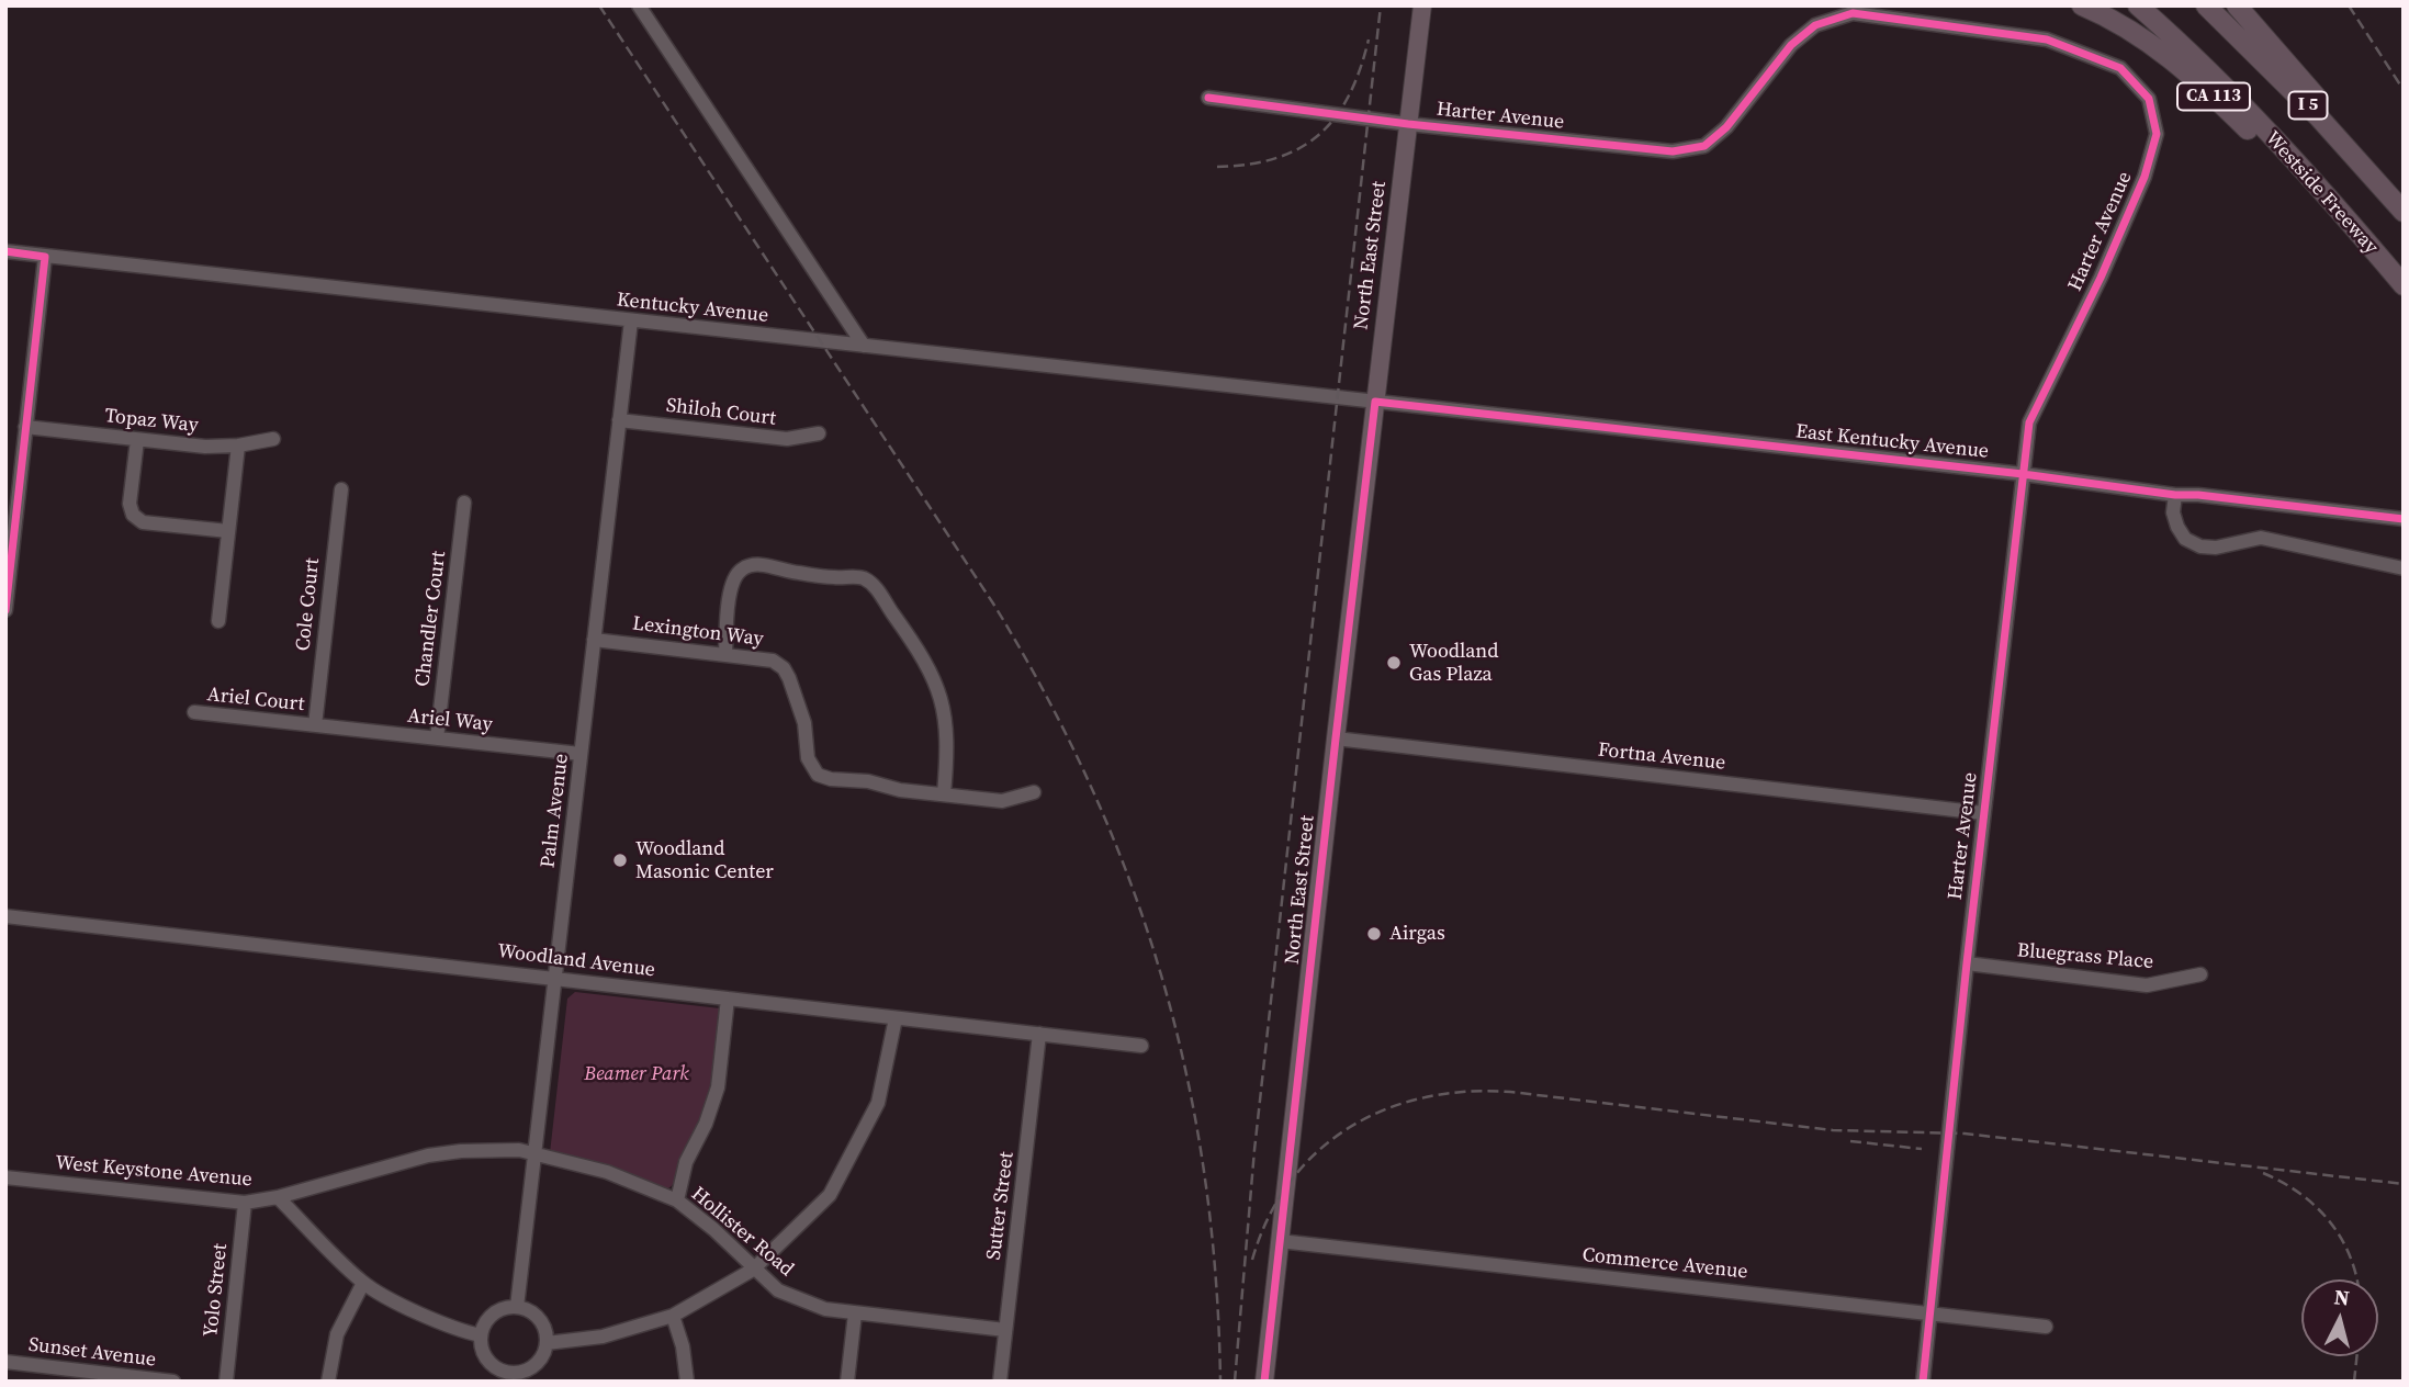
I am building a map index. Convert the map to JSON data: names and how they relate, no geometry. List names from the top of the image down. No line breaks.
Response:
{"streets":{"highway":["CA 113","I 5","Westside Freeway"],"main road":["North East Street"],"street":["Harter Avenue","Kentucky Avenue","Shiloh Court","Topaz Way","East Kentucky Avenue","Cole Court","Chandler Court","Lexington Way","Ariel Court","Ariel Way","Fortna Avenue","Palm Avenue","Bluegrass Place","Woodland Avenue","West Keystone Avenue","Sutter Street","Hollister Road","Commerce Avenue","Yolo Street","Sunset Avenue"]},"crossings":[["CA 113","Westside Freeway"],["Harter Avenue","North East Street"],["Harter Avenue","East Kentucky Avenue"],["Harter Avenue","Fortna Avenue"],["Harter Avenue","Bluegrass Place"],["Harter Avenue","Commerce Avenue"],["North East Street","Kentucky Avenue"],["North East Street","East Kentucky Avenue"],["North East Street","Fortna Avenue"],["North East Street","Commerce Avenue"],["Kentucky Avenue","East Kentucky Avenue"],["Kentucky Avenue","Palm Avenue"],["Shiloh Court","Palm Avenue"],["Cole Court","Ariel Court"],["Cole Court","Ariel Way"],["Chandler Court","Ariel Way"],["Lexington Way","Palm Avenue"],["Ariel Court","Ariel Way"],["Ariel Way","Palm Avenue"],["Palm Avenue","Woodland Avenue"],["Palm Avenue","West Keystone Avenue"],["Palm Avenue","Hollister Road"],["Woodland Avenue","Sutter Street"],["West Keystone Avenue","Hollister Road"],["West Keystone Avenue","Yolo Street"],["Sutter Street","Hollister Road"]],"parks":["Beamer Park"],"places":["Woodland Gas Plaza","Woodland Masonic Center","Airgas"],"north":"top"}
